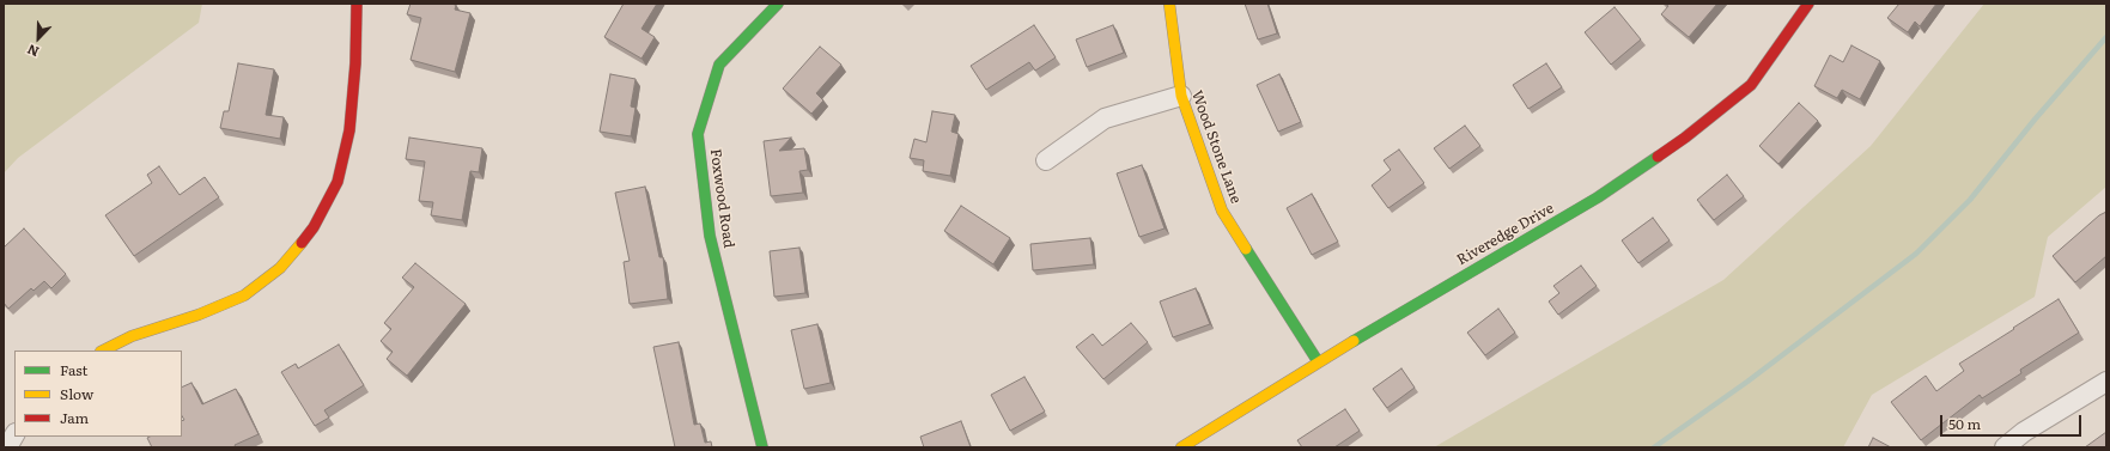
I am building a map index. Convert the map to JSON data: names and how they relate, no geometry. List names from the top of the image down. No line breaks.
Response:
{"streets":{"street":["Wood Stone Lane","Foxwood Road","Riveredge Drive"]},"crossings":[["Wood Stone Lane","Riveredge Drive"]],"legend":["Fast","Slow","Jam"],"scale_bar":"50 m","north":"bottom left"}
